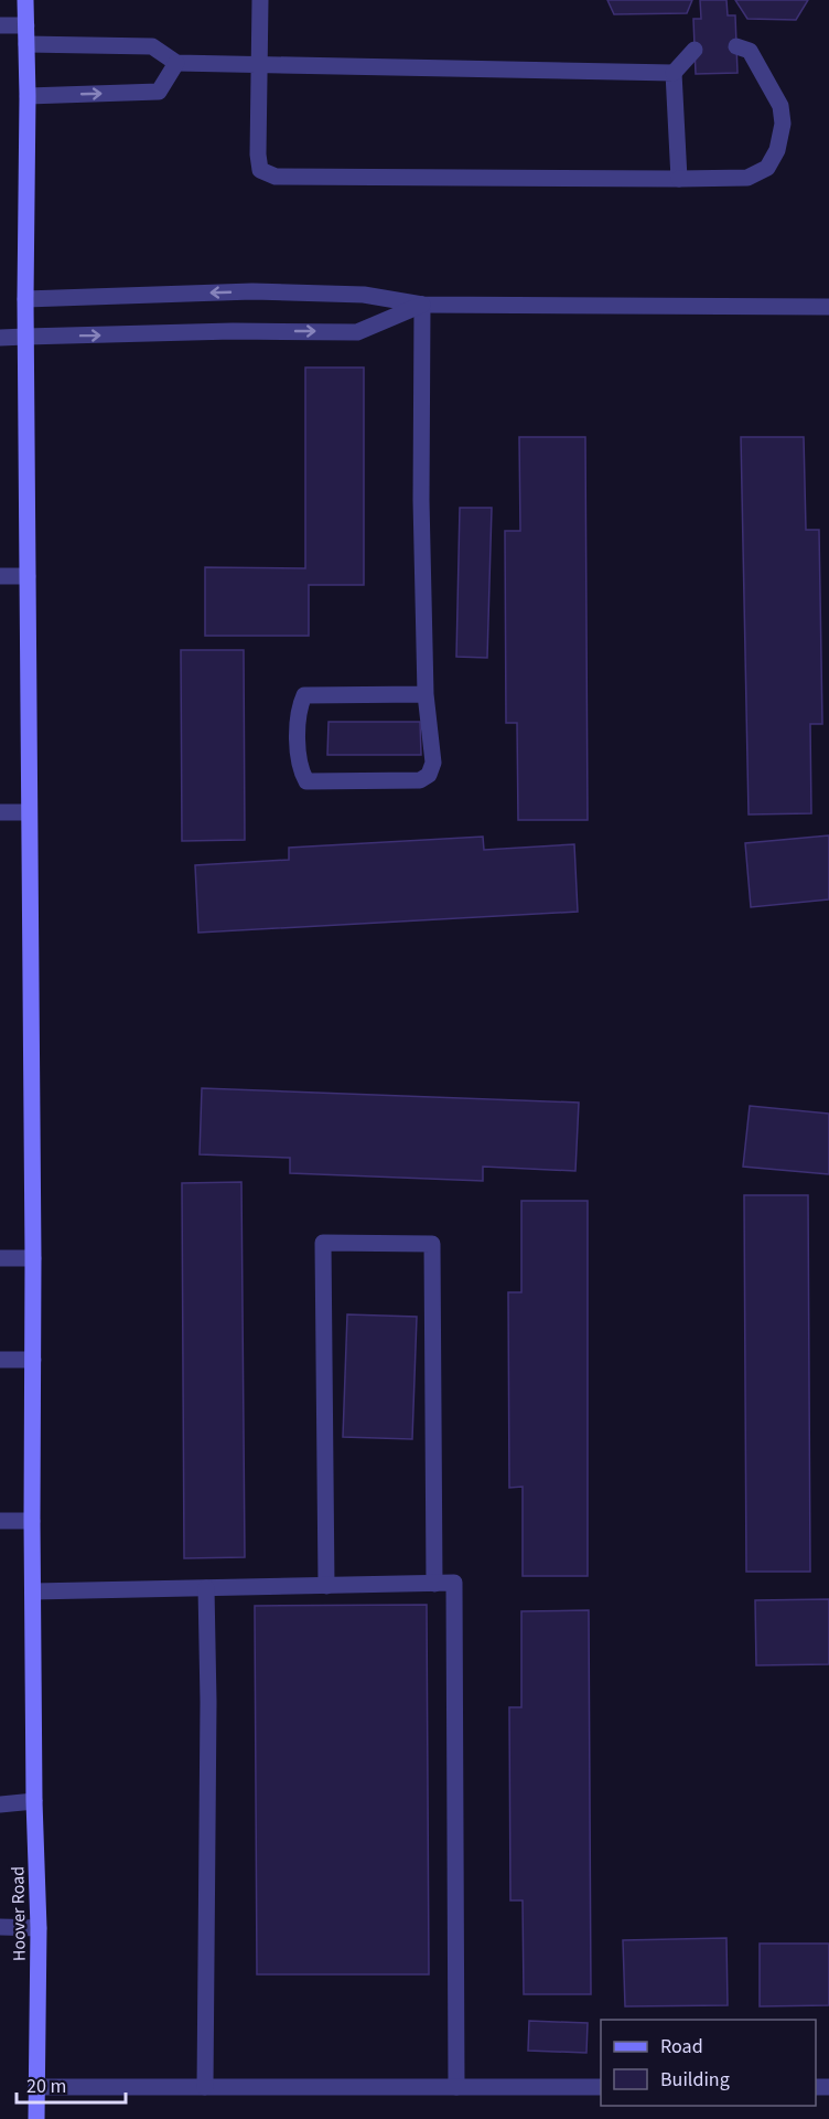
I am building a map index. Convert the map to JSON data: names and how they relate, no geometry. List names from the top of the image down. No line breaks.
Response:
{"streets":{"main road":["Hoover Road"]},"legend":["Road","Building"],"scale_bar":"20 m"}
